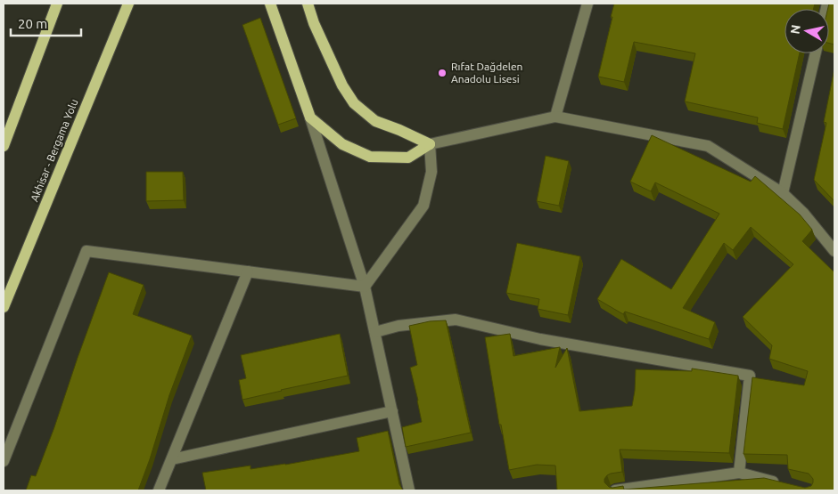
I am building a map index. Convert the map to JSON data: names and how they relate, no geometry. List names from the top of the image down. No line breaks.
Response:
{"streets":{"main road":["Akhisar - Bergama Yolu"]},"places":["Rıfat Dağdelen Anadolu Lisesi"],"scale_bar":"20 m","north":"left"}
